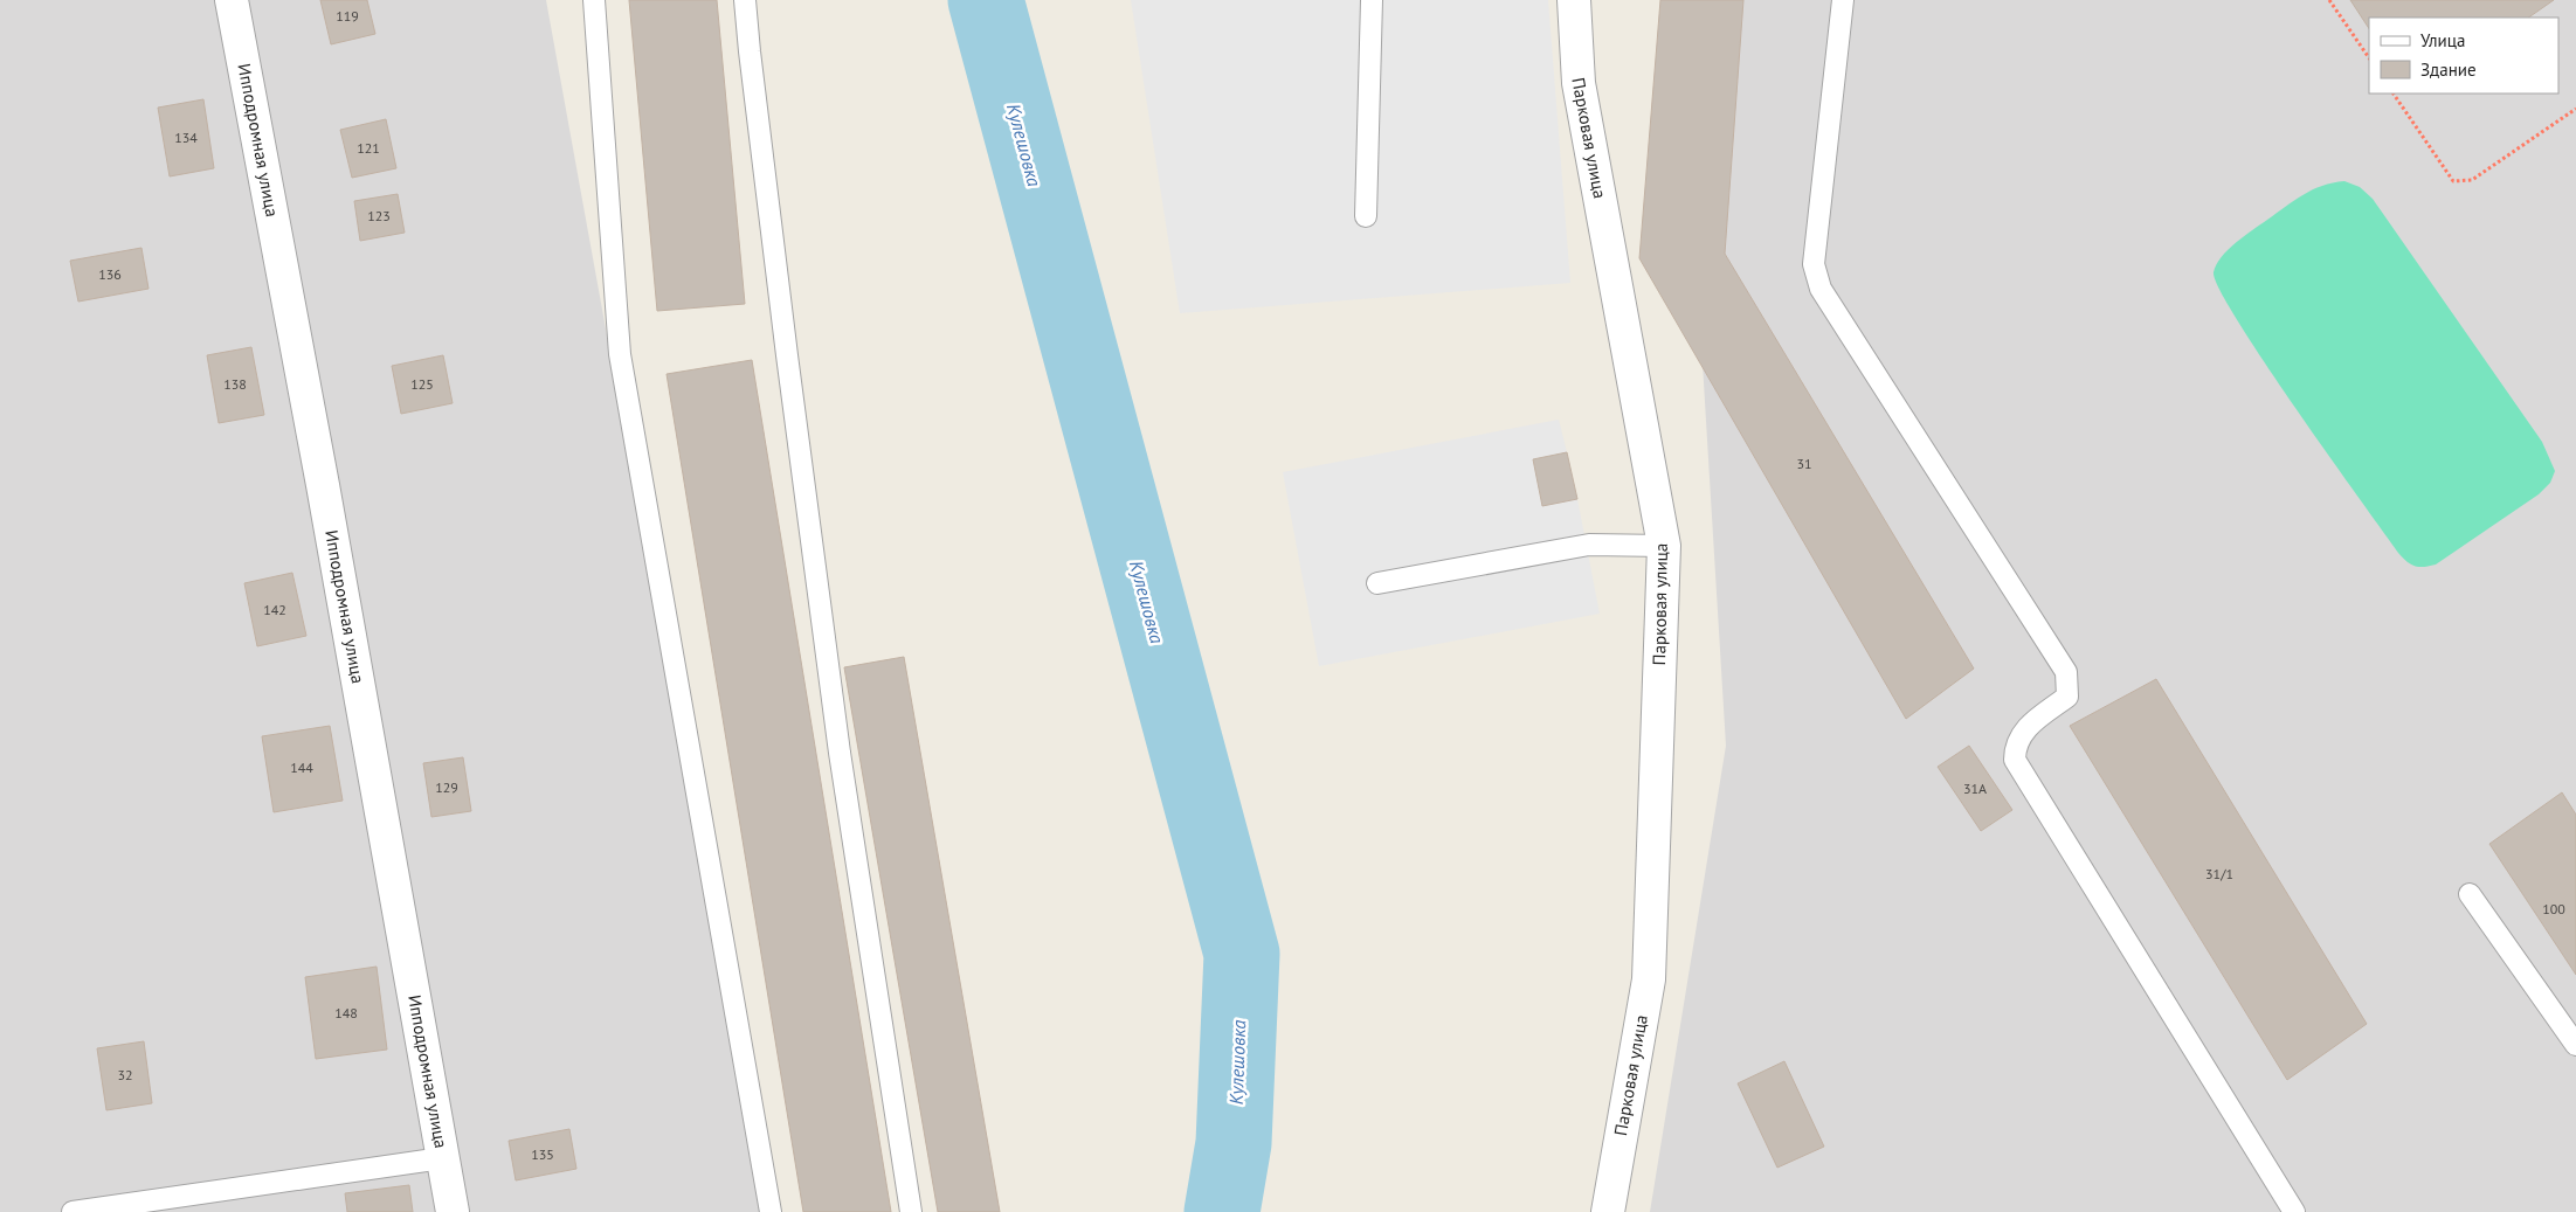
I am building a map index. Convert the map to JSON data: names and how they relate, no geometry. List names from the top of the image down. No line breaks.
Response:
{"streets":{"street":["Парковая улица","Ипподромная улица"]},"water":["Кулешовка"],"house_numbers":["119","134","121","123","136","138","125","31","142","144","129","31А","31/1","100","148","32","135"],"legend":["Улица","Здание"]}
